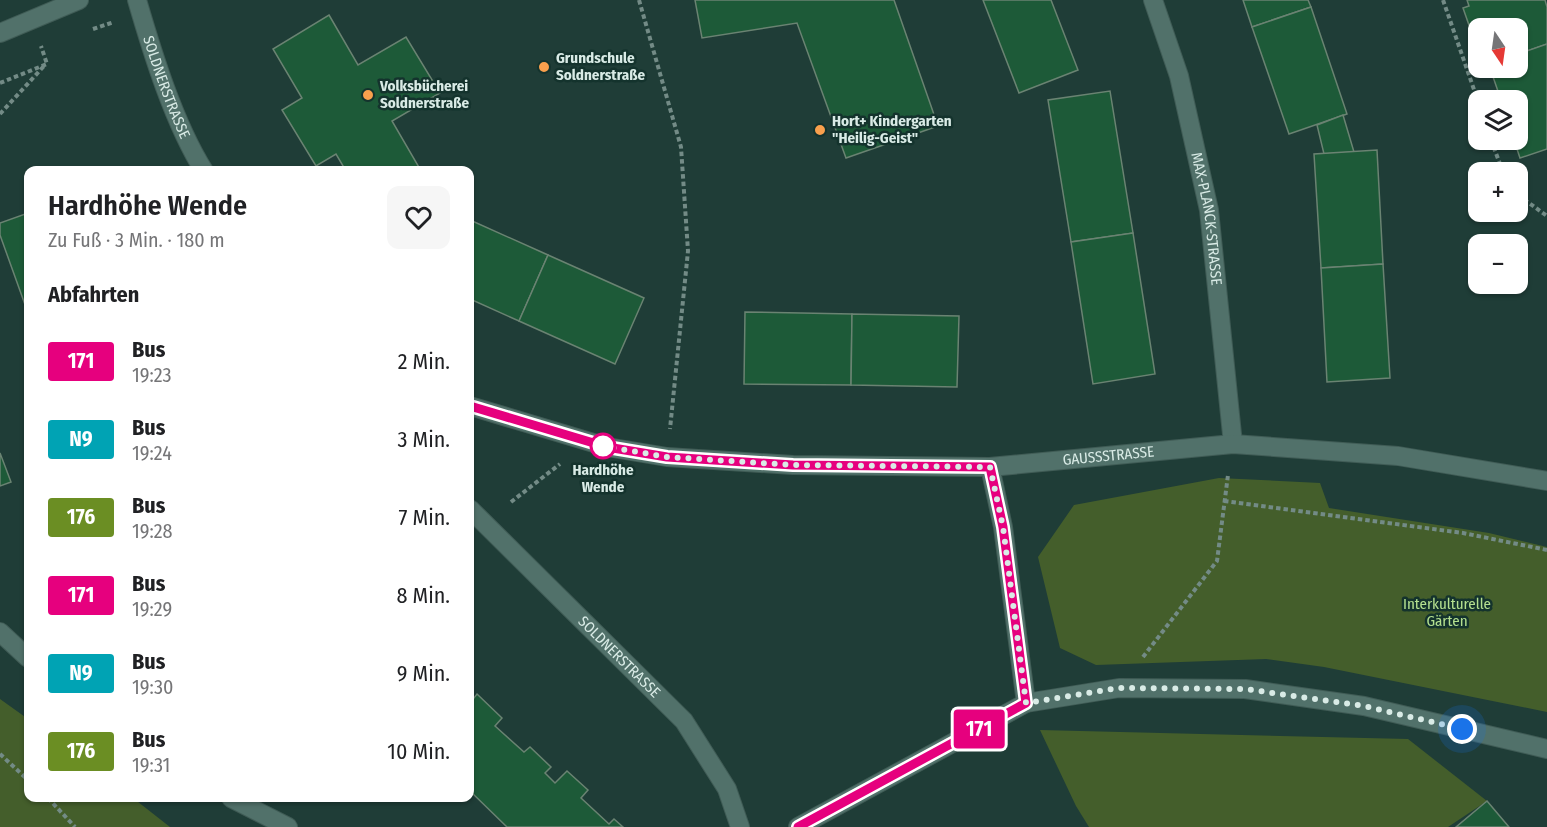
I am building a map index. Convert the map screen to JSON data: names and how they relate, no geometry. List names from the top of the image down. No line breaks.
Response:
{"streets":{"street":["SOLDNERSTRASSE","MAX-PLANCK-STRASSE","GAUSSSTRASSE"]},"crossings":[["MAX-PLANCK-STRASSE","GAUSSSTRASSE"]],"parks":["Interkulturelle Gärten"],"places":["Grundschule Soldnerstraße","Volksbücherei Soldnerstraße","Hort+ Kindergarten \"Heilig-Geist\"","Hardhöhe Wende"],"lines":["bus line 171"],"north":"bottom","page":{"on_map":"171","map_buttons":["+","−"],"heading":[["Hardhöhe Wende","Zu Fuß · 3 Min. · 180 m"],"Abfahrten"],"list":[{"mark":"171","name":"Bus","note":"19:23","value":"2 Min."},{"mark":"N9","name":"Bus","note":"19:24","value":"3 Min."},{"mark":"176","name":"Bus","note":"19:28","value":"7 Min."},{"mark":"171","name":"Bus","note":"19:29","value":"8 Min."},{"mark":"N9","name":"Bus","note":"19:30","value":"9 Min."},{"mark":"176","name":"Bus","note":"19:31","value":"10 Min."}]}}
